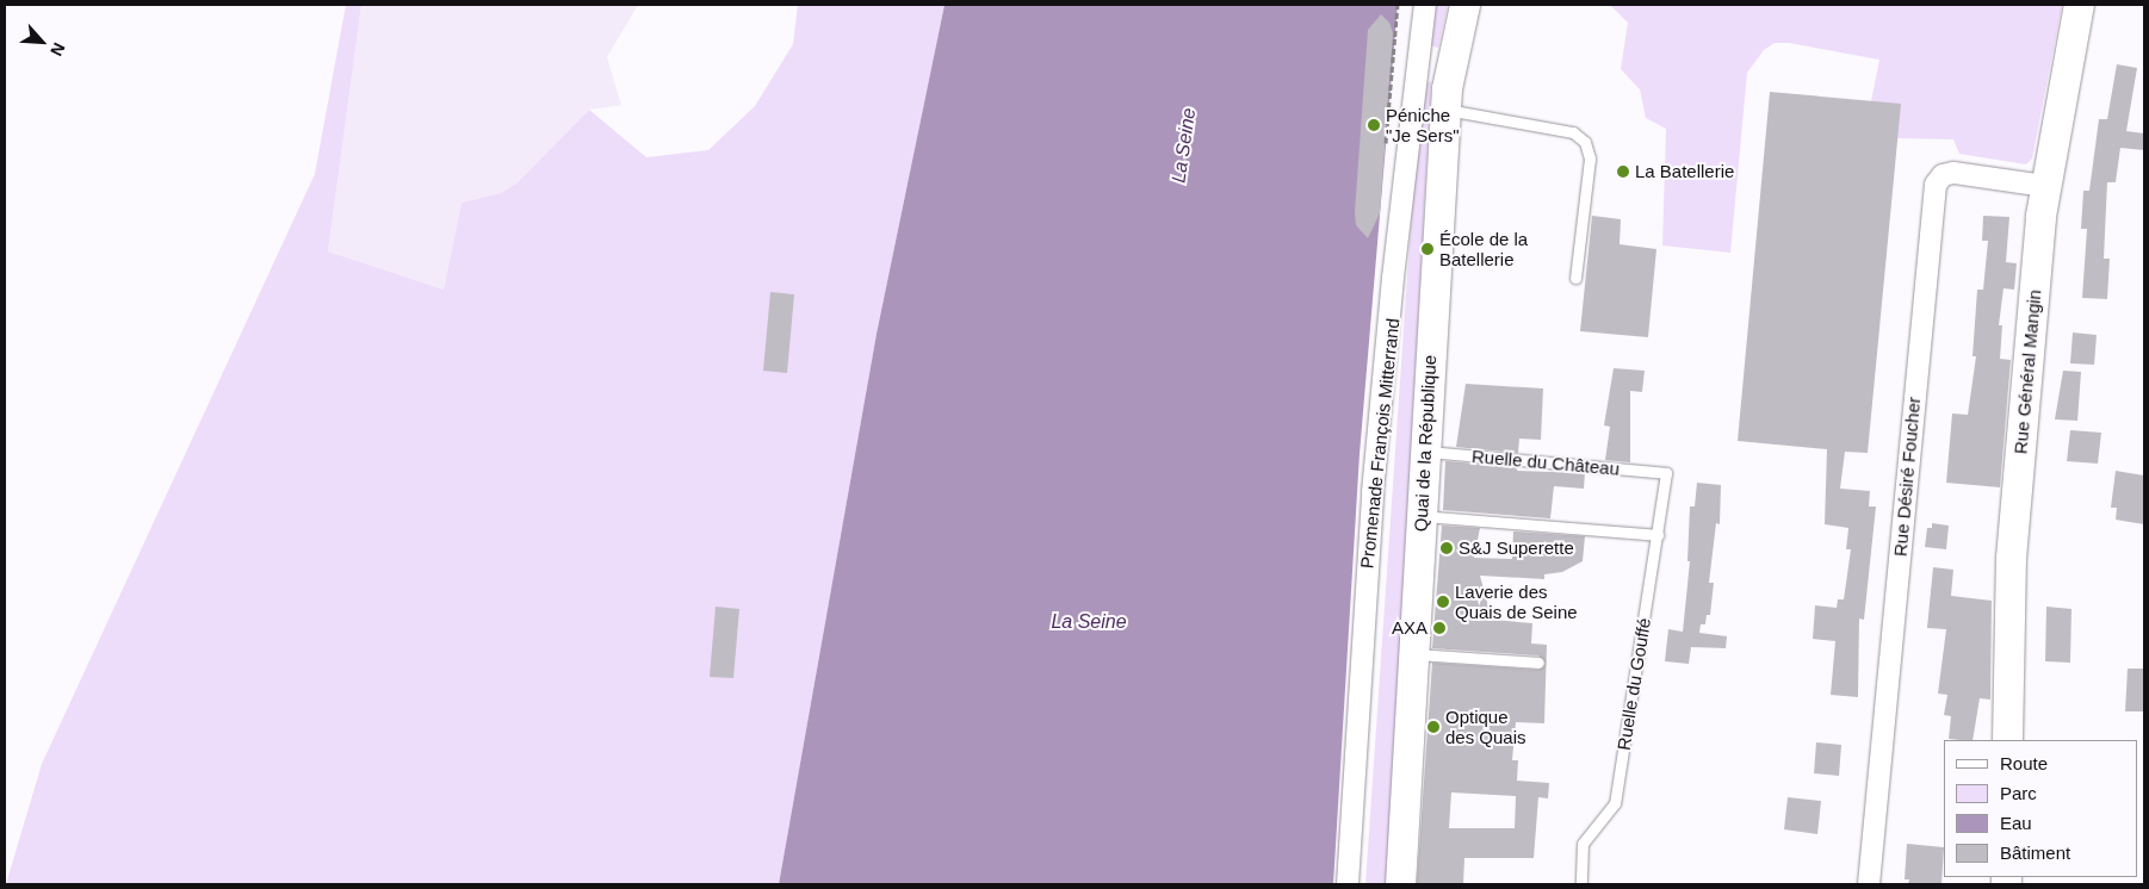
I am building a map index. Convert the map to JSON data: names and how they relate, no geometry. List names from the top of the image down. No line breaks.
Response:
{"streets":{"main road":["Rue Général Mangin","Quai de la République"],"street":["Promenade François Mitterrand","Rue Désiré Foucher"],"lane":["Ruelle du Château","Ruelle du Gouffé"]},"crossings":[["Rue Général Mangin","Rue Désiré Foucher"],["Quai de la République","Ruelle du Château"],["Ruelle du Château","Ruelle du Gouffé"]],"water":["La Seine"],"places":["Péniche \"Je Sers\"","La Batellerie","École de la Batellerie","S&J Superette","Laverie des Quais de Seine","AXA","Optique des Quais"],"legend":["Route","Parc","Eau","Bâtiment"],"north":"bottom right"}
